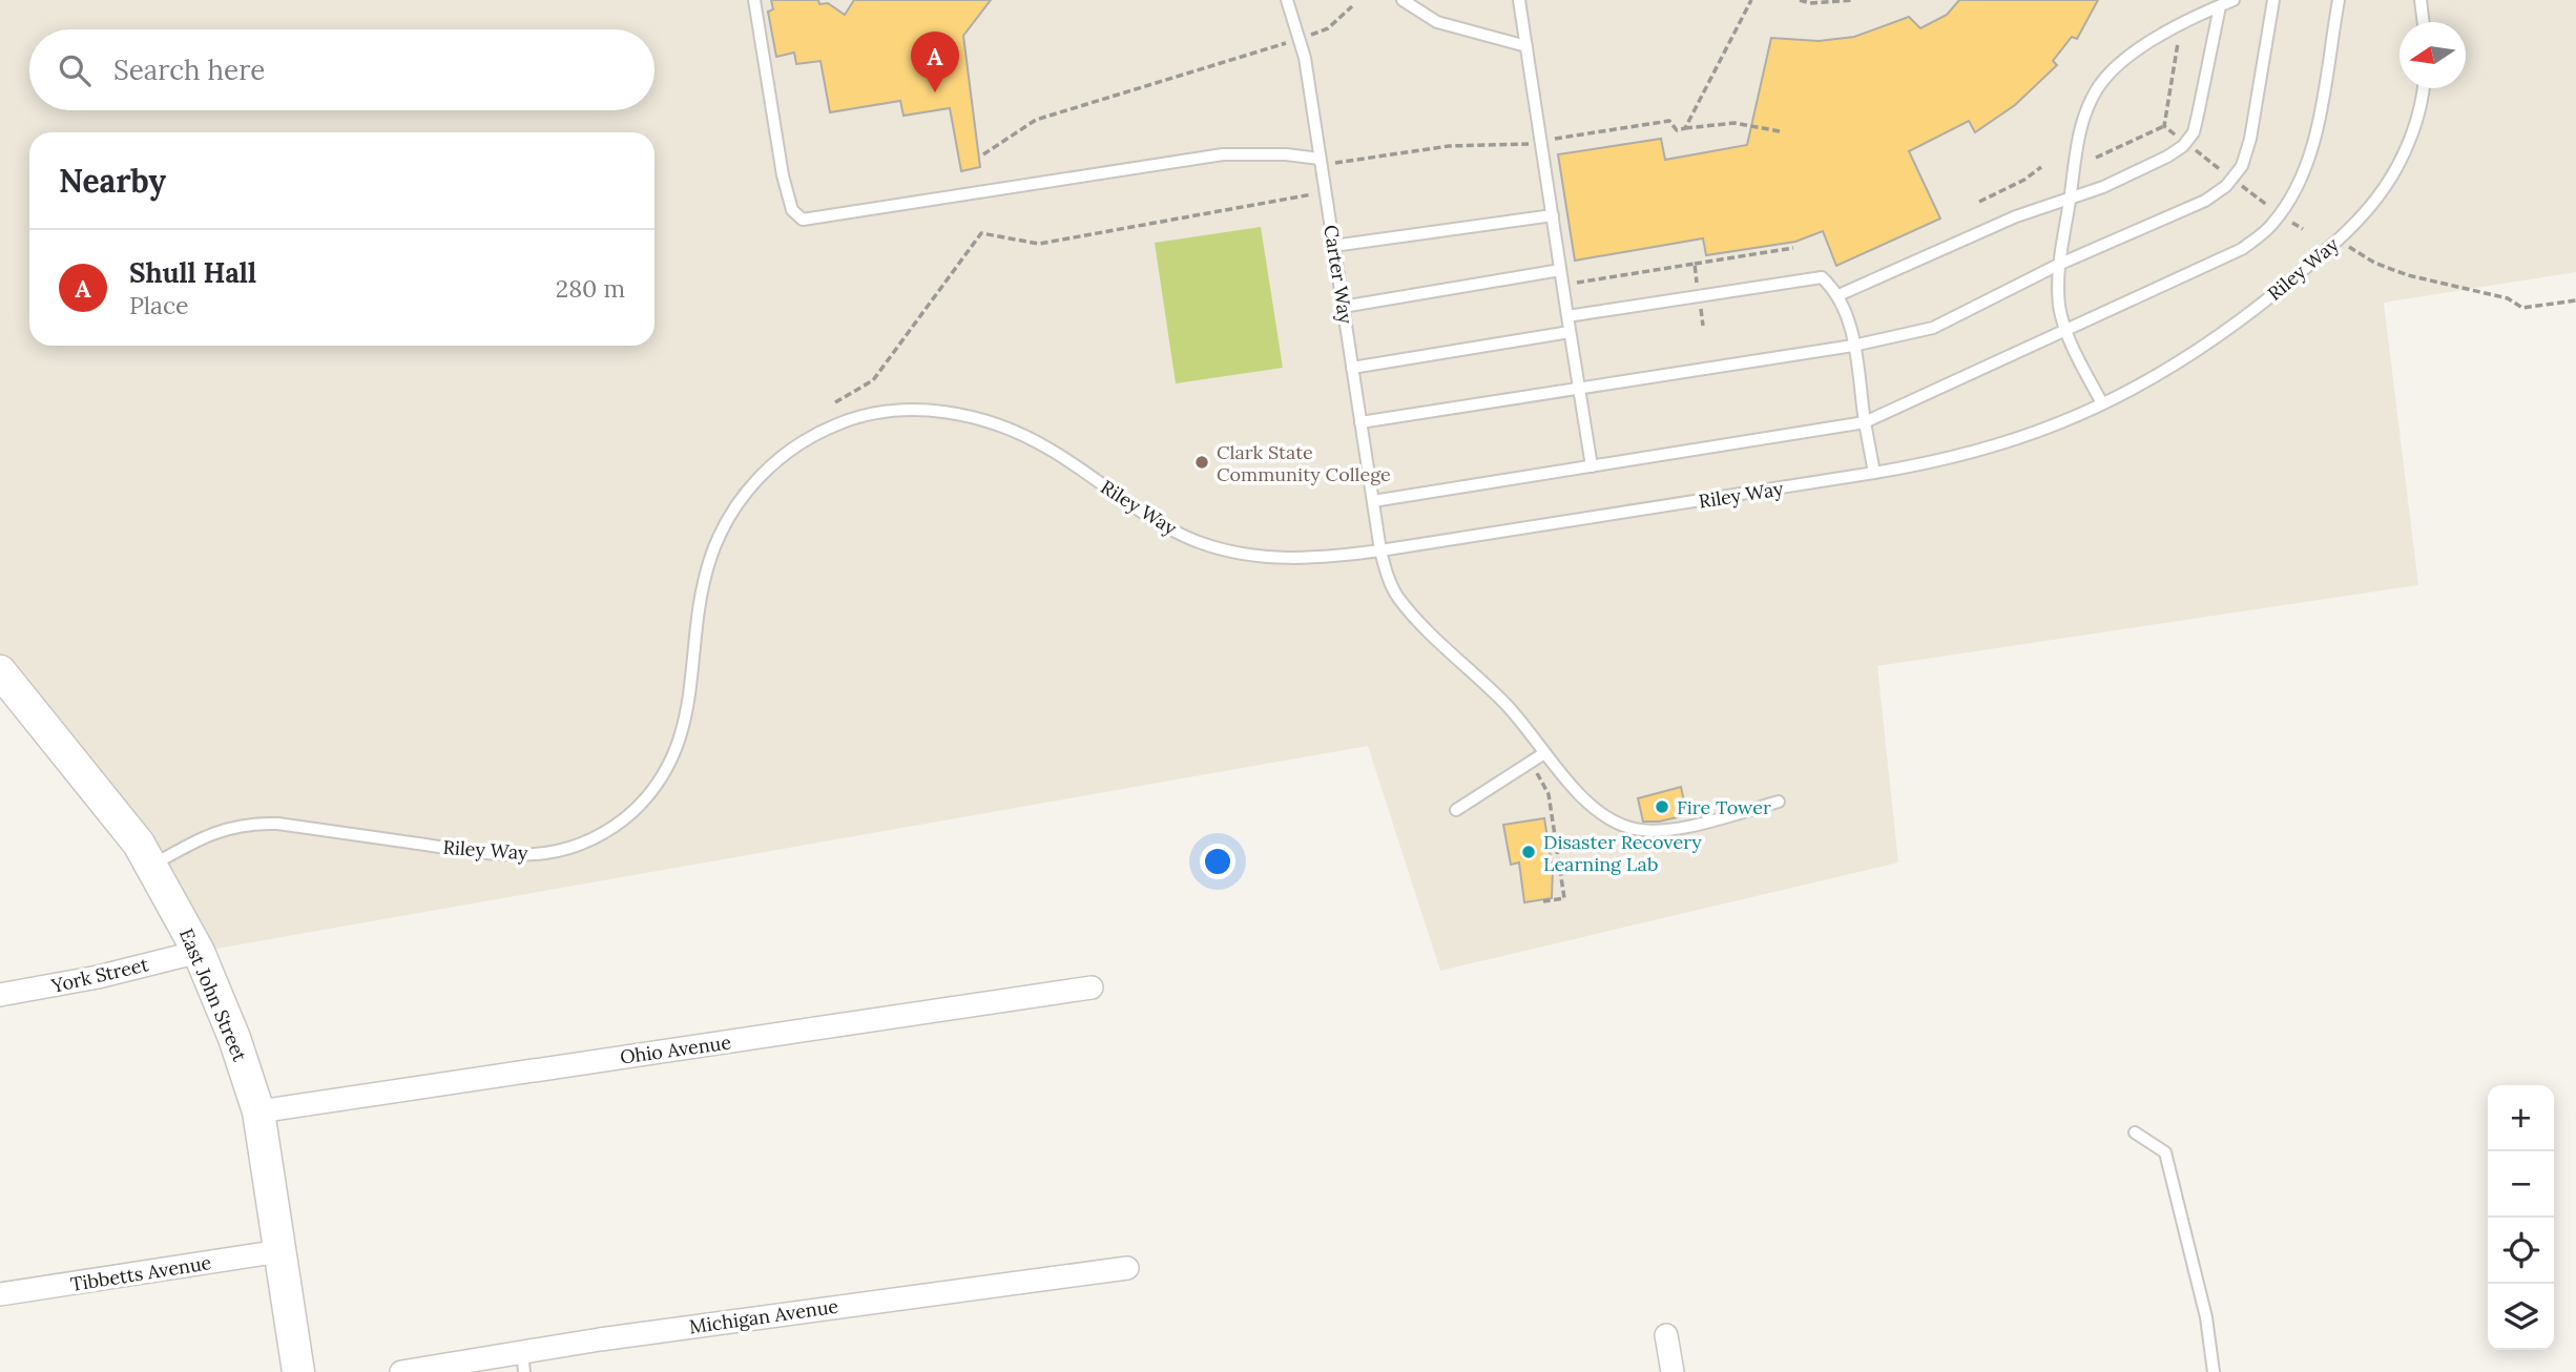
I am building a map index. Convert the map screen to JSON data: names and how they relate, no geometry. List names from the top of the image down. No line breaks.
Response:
{"streets":{"street":["York Street","East John Street","Ohio Avenue","Tibbetts Avenue","Michigan Avenue"],"lane":["Riley Way","Carter Way"]},"crossings":[["Riley Way","Carter Way"],["Riley Way","East John Street"],["York Street","East John Street"],["East John Street","Ohio Avenue"],["East John Street","Tibbetts Avenue"]],"places":["Clark State Community College","Fire Tower","Disaster Recovery Learning Lab"],"north":"left","page":{"search":"Search here","pins":"A","heading":"Nearby","list":[{"mark":"A","name":"Shull Hall","note":"Place","value":"280 m"}],"map_buttons":["+","−"]}}
